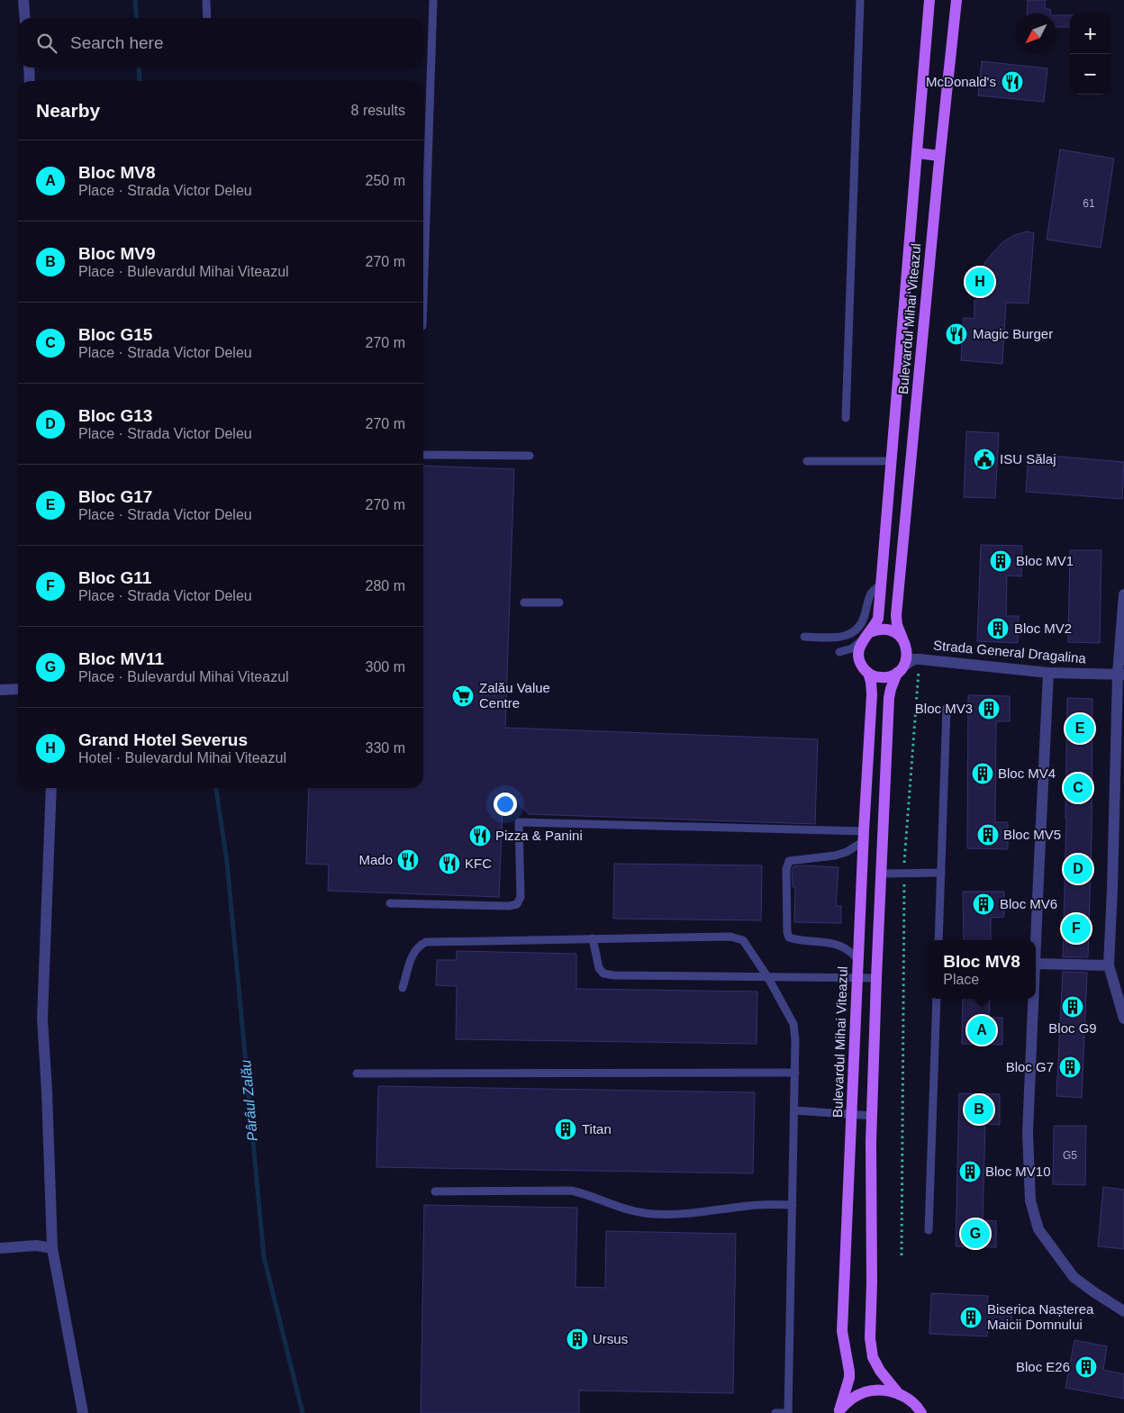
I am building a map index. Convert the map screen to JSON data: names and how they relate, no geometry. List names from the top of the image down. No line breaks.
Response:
{"streets":{"main road":["Bulevardul Mihai Viteazul"],"street":["Strada General Dragalina"]},"crossings":[["Bulevardul Mihai Viteazul","Strada General Dragalina"]],"water":["Pârâul Zalău"],"places":{"restaurant":["McDonald's","Magic Burger","Pizza & Panini","Mado","KFC"],"public building":["ISU Sălaj"],"building":["Bloc MV1","Bloc MV2","Bloc MV3","Bloc MV4","Bloc MV5","Bloc MV6","Bloc G9","Bloc G7","Titan","Bloc MV10","Biserica Nașterea Maicii Domnului","Ursus","Bloc E26"],"supermarket":["Zalău Value Centre"]},"house_numbers":["61","G5"],"north":"bottom left","page":{"map_buttons":["+","−"],"search":"Search here","heading":["Nearby","8 results"],"list":[{"mark":"A","name":"Bloc MV8","note":"Place · Strada Victor Deleu","value":"250 m"},{"mark":"B","name":"Bloc MV9","note":"Place · Bulevardul Mihai Viteazul","value":"270 m"},{"mark":"C","name":"Bloc G15","note":"Place · Strada Victor Deleu","value":"270 m"},{"mark":"D","name":"Bloc G13","note":"Place · Strada Victor Deleu","value":"270 m"},{"mark":"E","name":"Bloc G17","note":"Place · Strada Victor Deleu","value":"270 m"},{"mark":"F","name":"Bloc G11","note":"Place · Strada Victor Deleu","value":"280 m"},{"mark":"G","name":"Bloc MV11","note":"Place · Bulevardul Mihai Viteazul","value":"300 m"},{"mark":"H","name":"Grand Hotel Severus","note":"Hotel · Bulevardul Mihai Viteazul","value":"330 m"}],"pins":["H","E","C","D","F","A","B","G"],"popup":["Bloc MV8","Place"]}}
